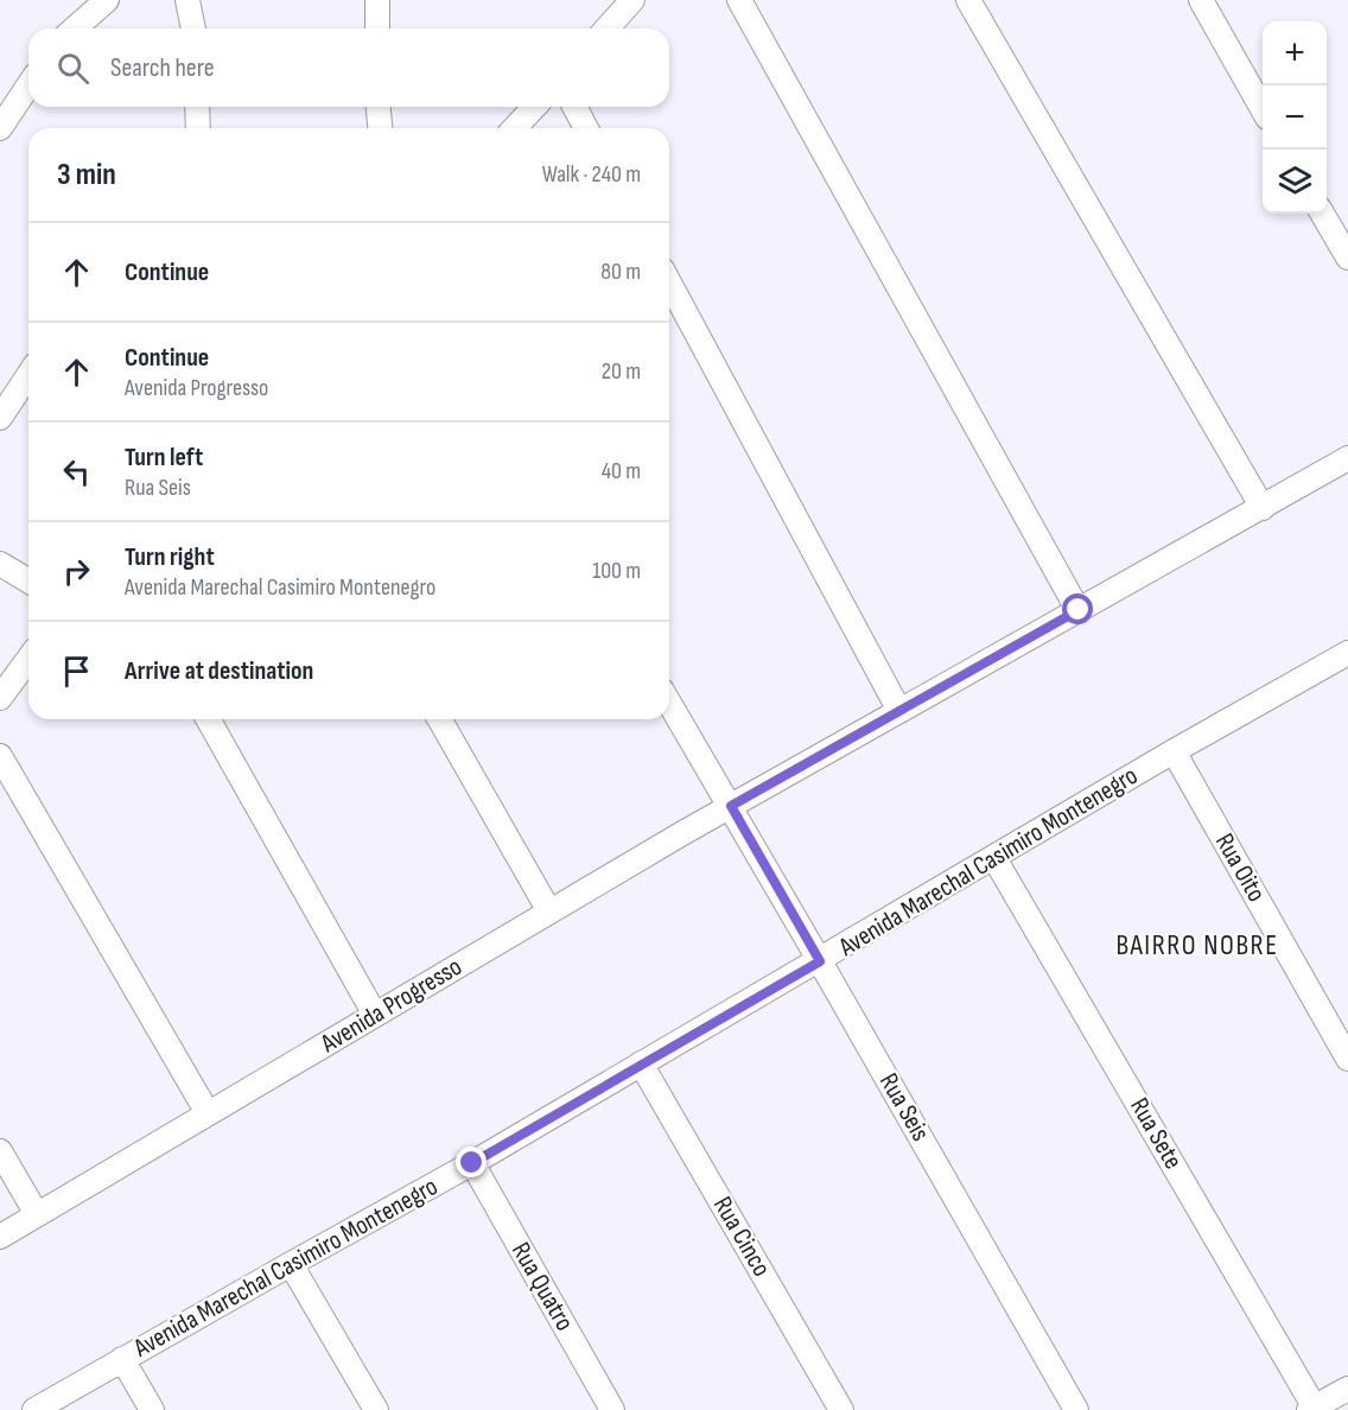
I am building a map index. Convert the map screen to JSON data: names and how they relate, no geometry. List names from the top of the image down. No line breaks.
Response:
{"streets":{"street":["Avenida Marechal Casimiro Montenegro","Rua Oito","Avenida Progresso","Rua Seis","Rua Sete","Rua Cinco","Rua Quatro"]},"crossings":[["Avenida Marechal Casimiro Montenegro","Rua Oito"],["Avenida Marechal Casimiro Montenegro","Rua Seis"],["Avenida Marechal Casimiro Montenegro","Rua Sete"],["Avenida Marechal Casimiro Montenegro","Rua Cinco"],["Avenida Marechal Casimiro Montenegro","Rua Quatro"],["Avenida Progresso","Rua Seis"]],"districts":["BAIRRO NOBRE"],"page":{"map_buttons":["+","−"],"search":"Search here","heading":["3 min","Walk · 240 m"],"list":[["Continue","80 m"],["Continue","Avenida Progresso","20 m"],["Turn left","Rua Seis","40 m"],["Turn right","Avenida Marechal Casimiro Montenegro","100 m"],"Arrive at destination"]}}
